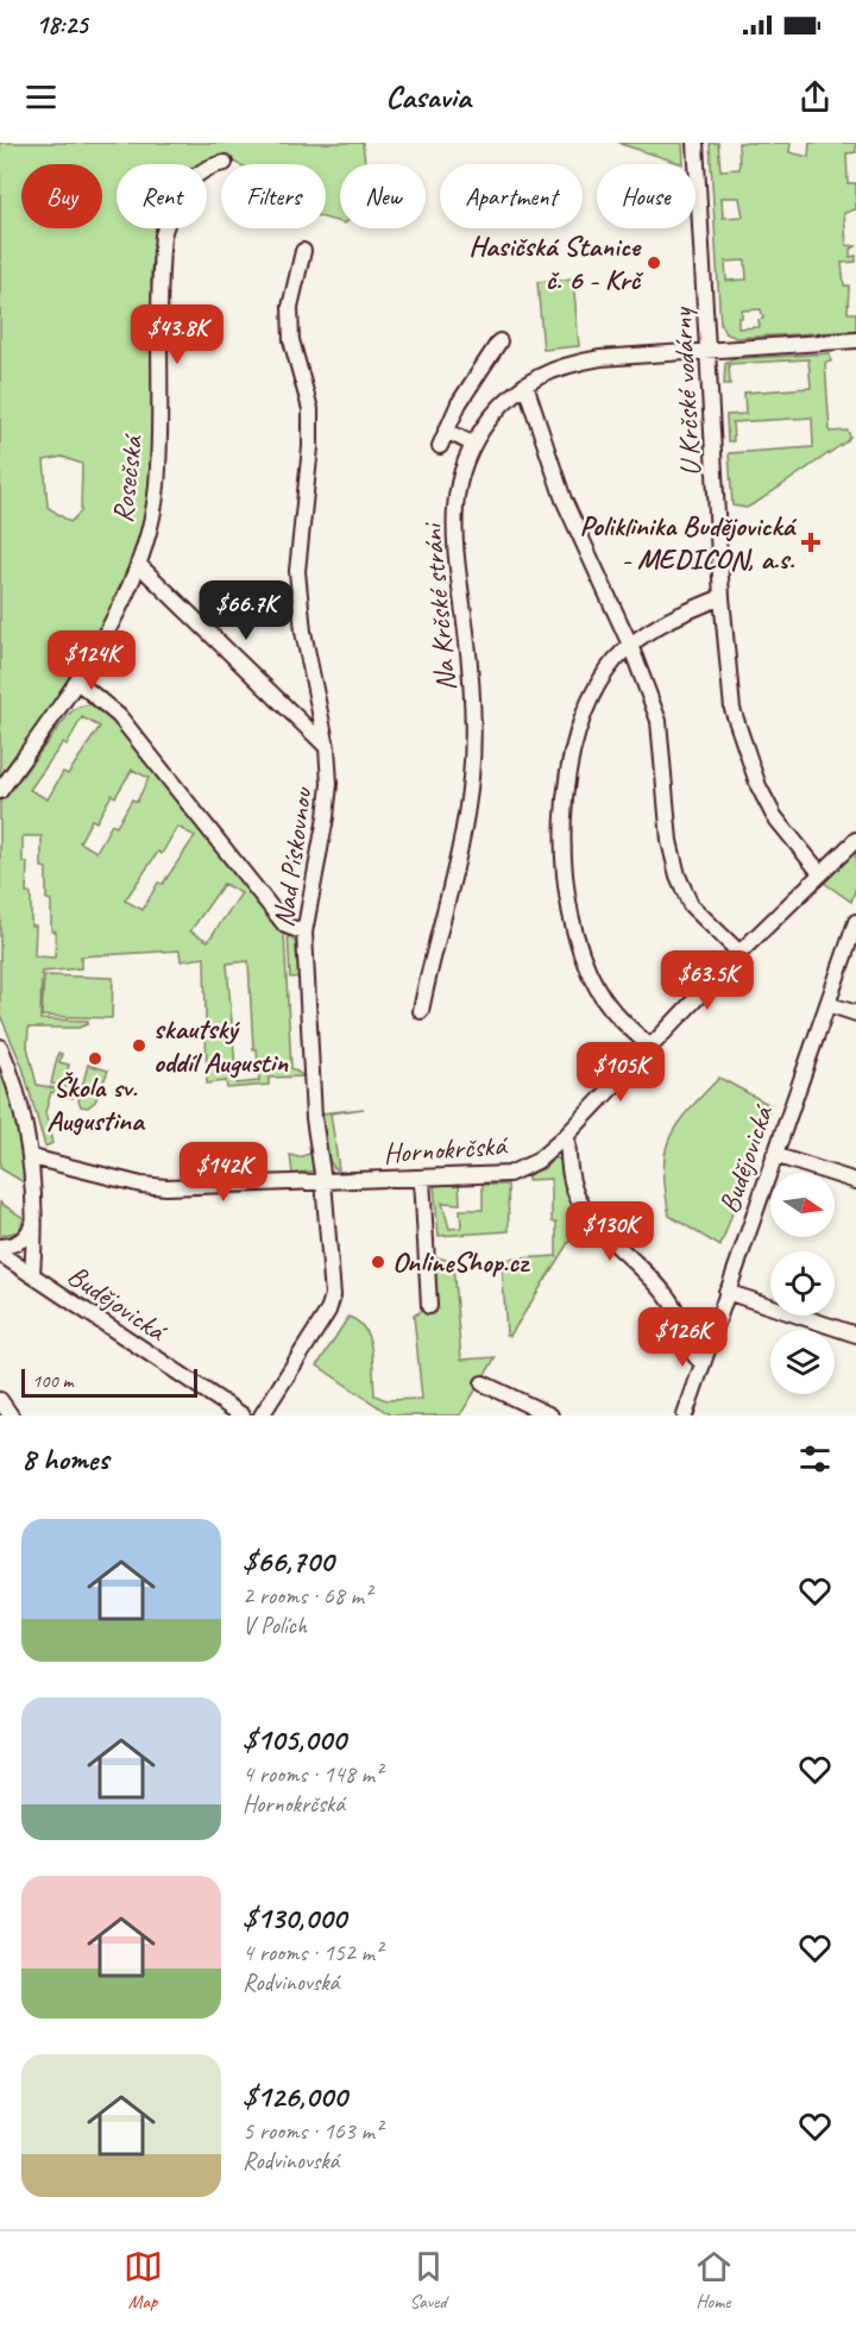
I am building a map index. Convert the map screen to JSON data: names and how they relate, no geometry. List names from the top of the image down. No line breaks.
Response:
{"streets":{"street":["U Krčské vodárny","Rosečská","Na Krčské stráni","Nad Pískovnou","Hornokrčská","Budějovická"]},"crossings":[["U Krčské vodárny","Na Krčské stráni"],["U Krčské vodárny","Hornokrčská"],["Nad Pískovnou","Hornokrčská"]],"places":{"other":["Hasičská Stanice č. 6 - Krč","skautský oddíl Augustin","Škola sv. Augustina","OnlineShop.cz"],"health":["Poliklinika Budějovická - MEDICON, a.s."]},"scale_bar":"100 m","north":"right","page":{"status":"18:25","header":"Casavia","chip":["Buy","Rent","Filters","New","Apartment","House"],"price":["$43.8K","$66.7K","$124K","$63.5K","$105K","$142K","$130K","$126K"],"scale":"100 m","heading":"8 homes","list":[{"name":"$66,700","note":"2 rooms · 68 m² · V Polích"},{"name":"$105,000","note":"4 rooms · 148 m² · Hornokrčská"},{"name":"$130,000","note":"4 rooms · 152 m² · Rodvinovská"},{"name":"$126,000","note":"5 rooms · 163 m² · Rodvinovská"}],"tabs":["Map","Saved","Home"]}}
